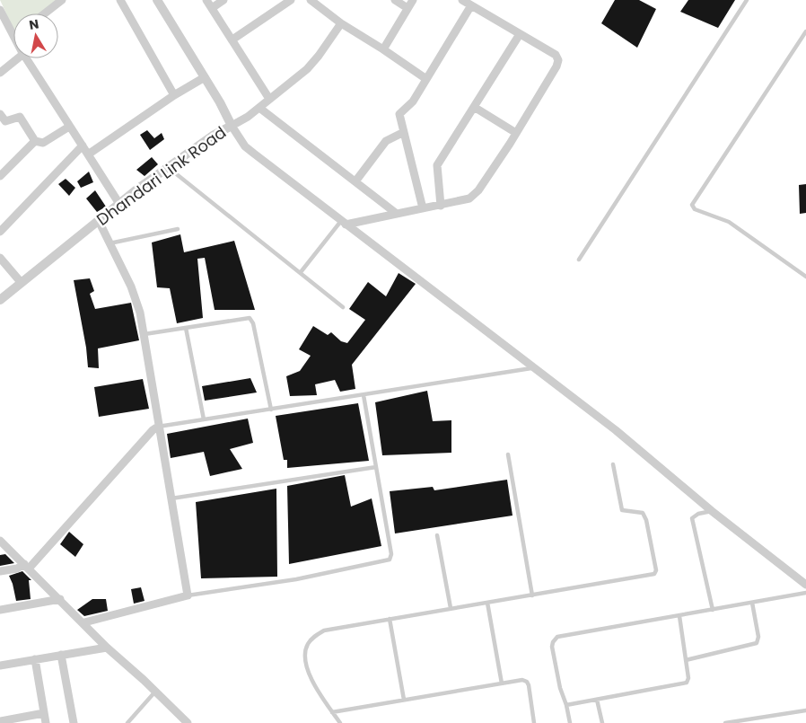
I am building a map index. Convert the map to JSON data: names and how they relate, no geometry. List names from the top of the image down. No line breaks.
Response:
{"streets":{"street":["Dhandari Link Road"]},"north":"top"}
